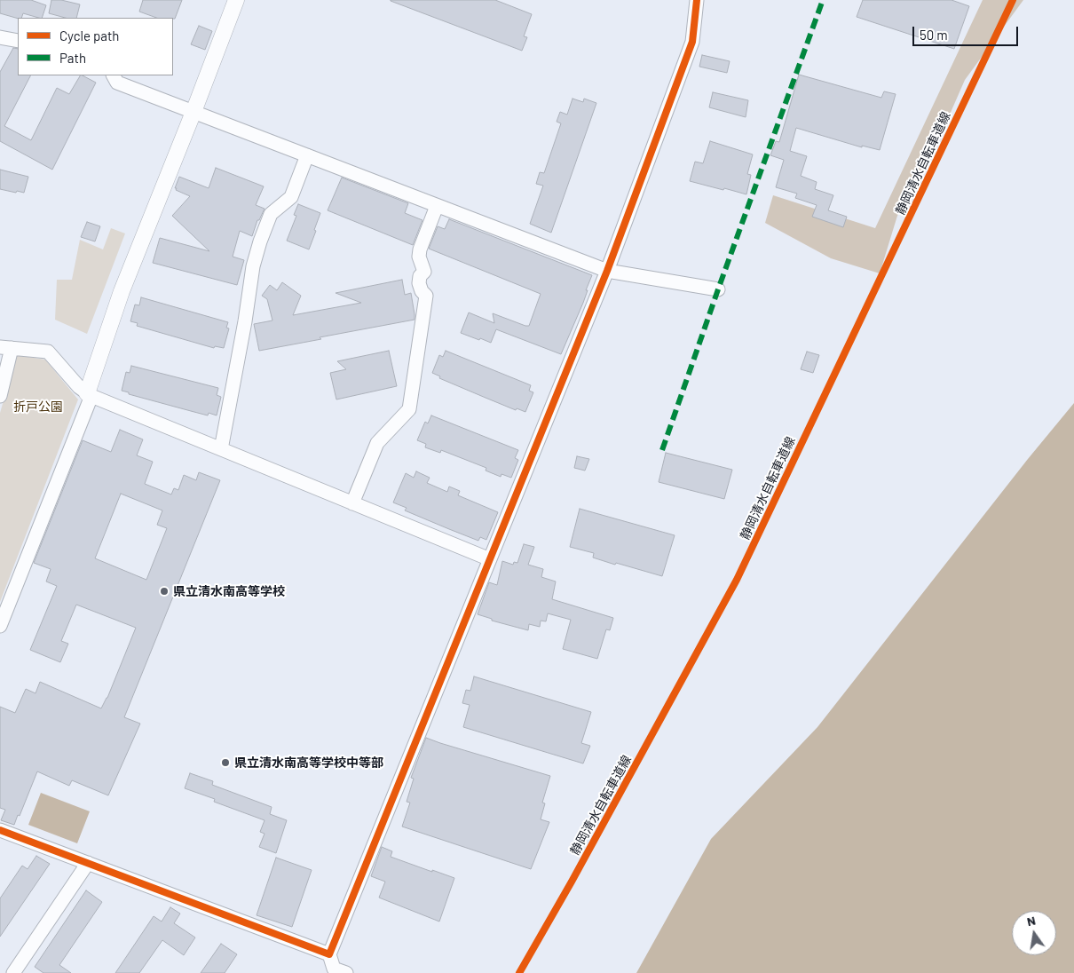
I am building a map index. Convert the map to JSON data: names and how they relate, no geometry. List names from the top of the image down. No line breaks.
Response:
{"streets":{"cycle path":["静岡清水自転車道線"]},"parks":["折戸公園"],"places":["県立清水南高等学校","県立清水南高等学校中等部"],"legend":["Cycle path","Path"],"scale_bar":"50 m","north":"top"}
